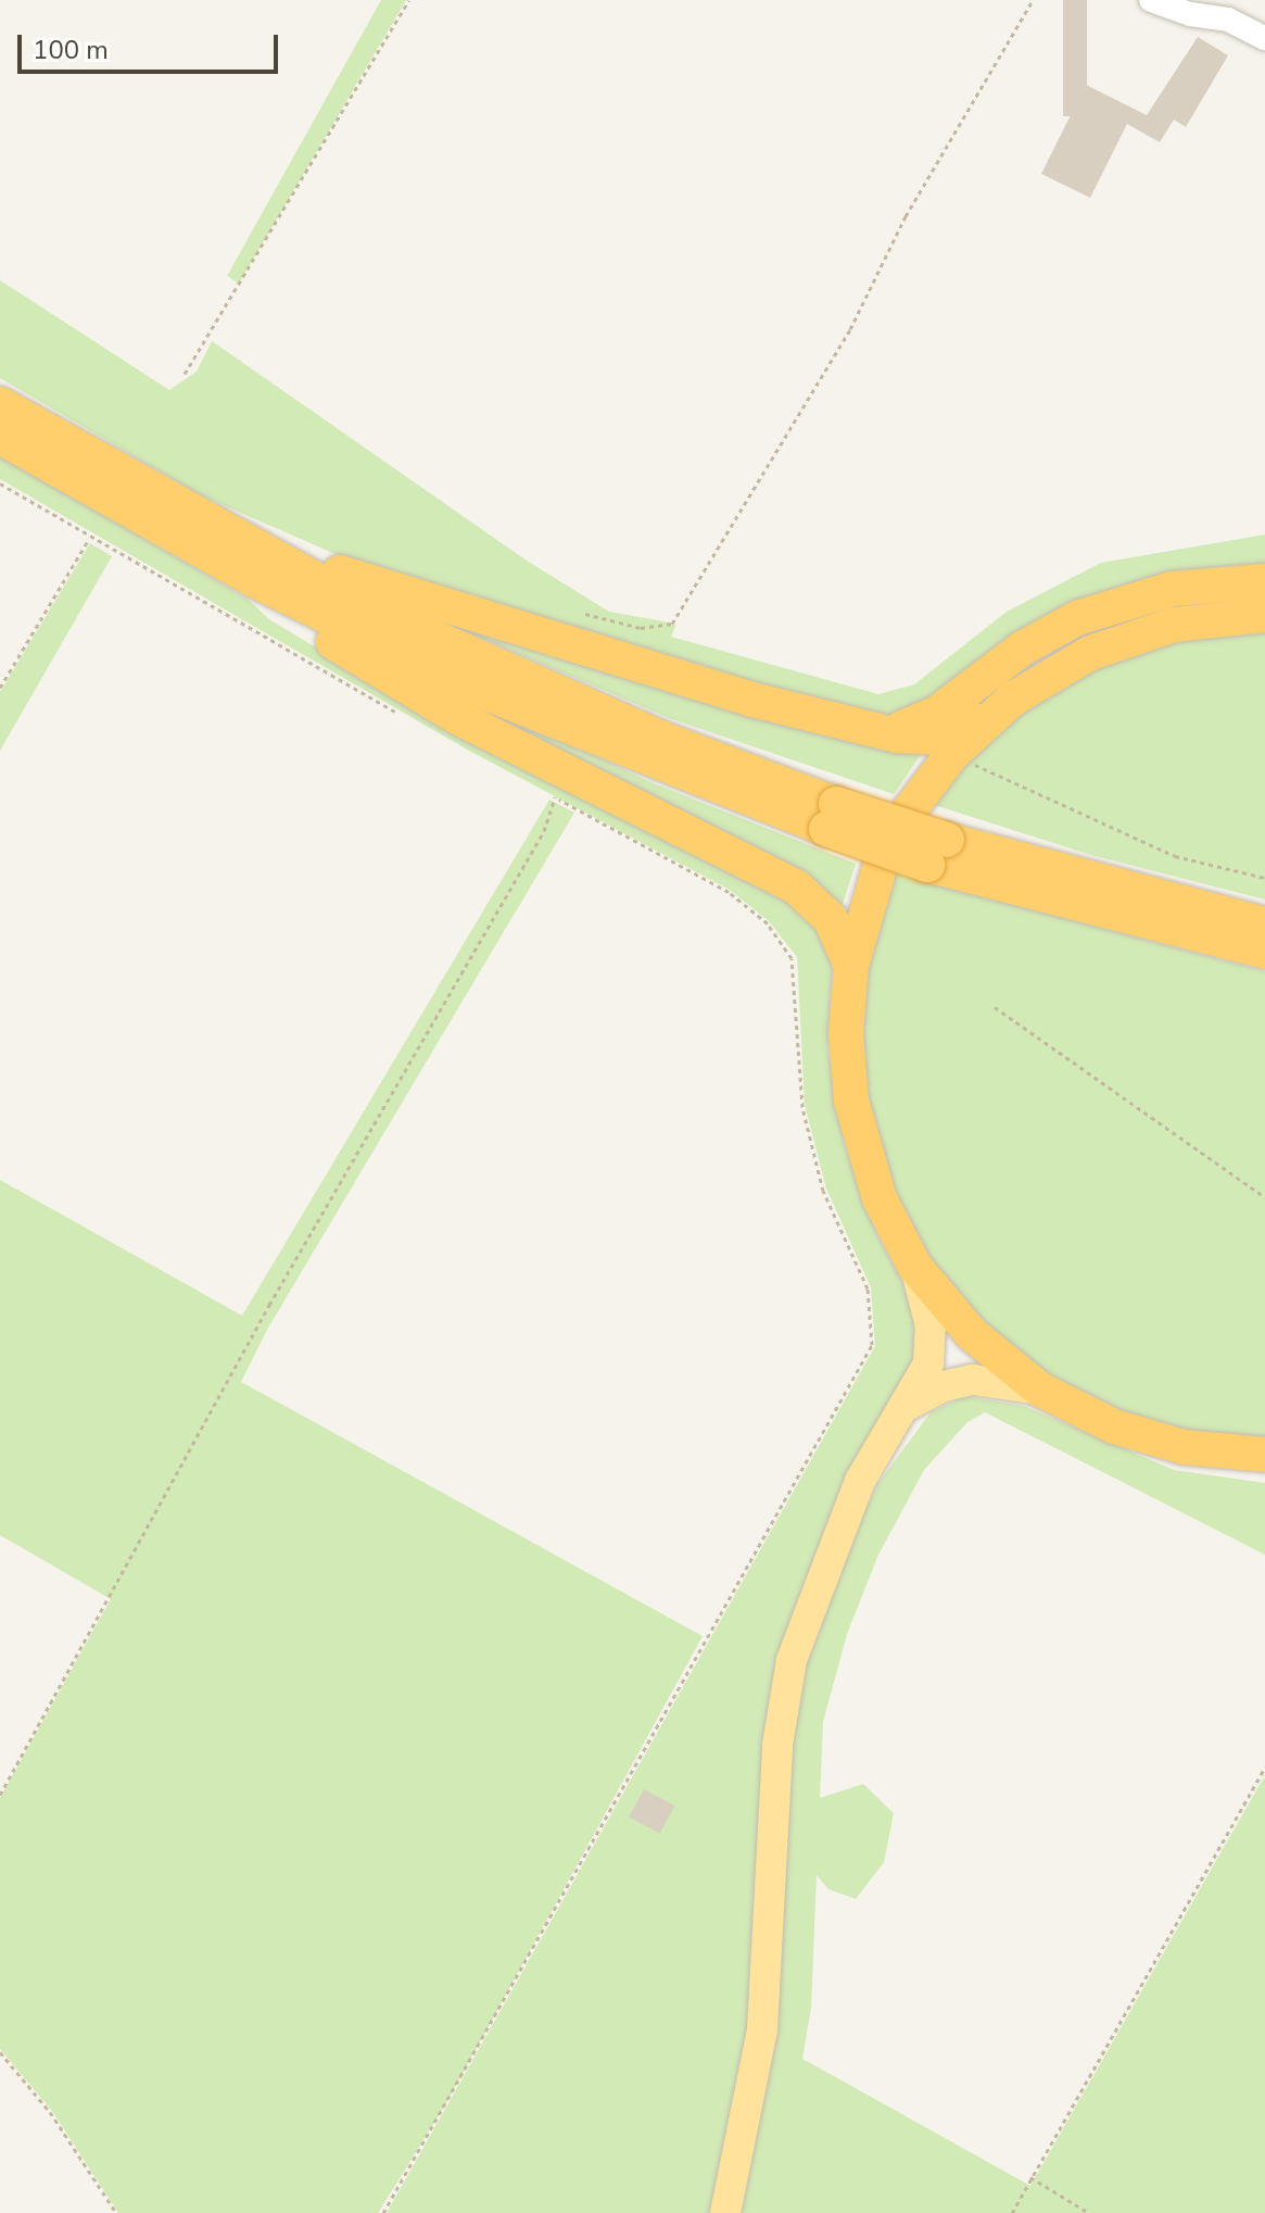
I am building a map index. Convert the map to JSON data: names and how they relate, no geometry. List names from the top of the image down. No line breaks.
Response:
{"scale_bar":"100 m"}
